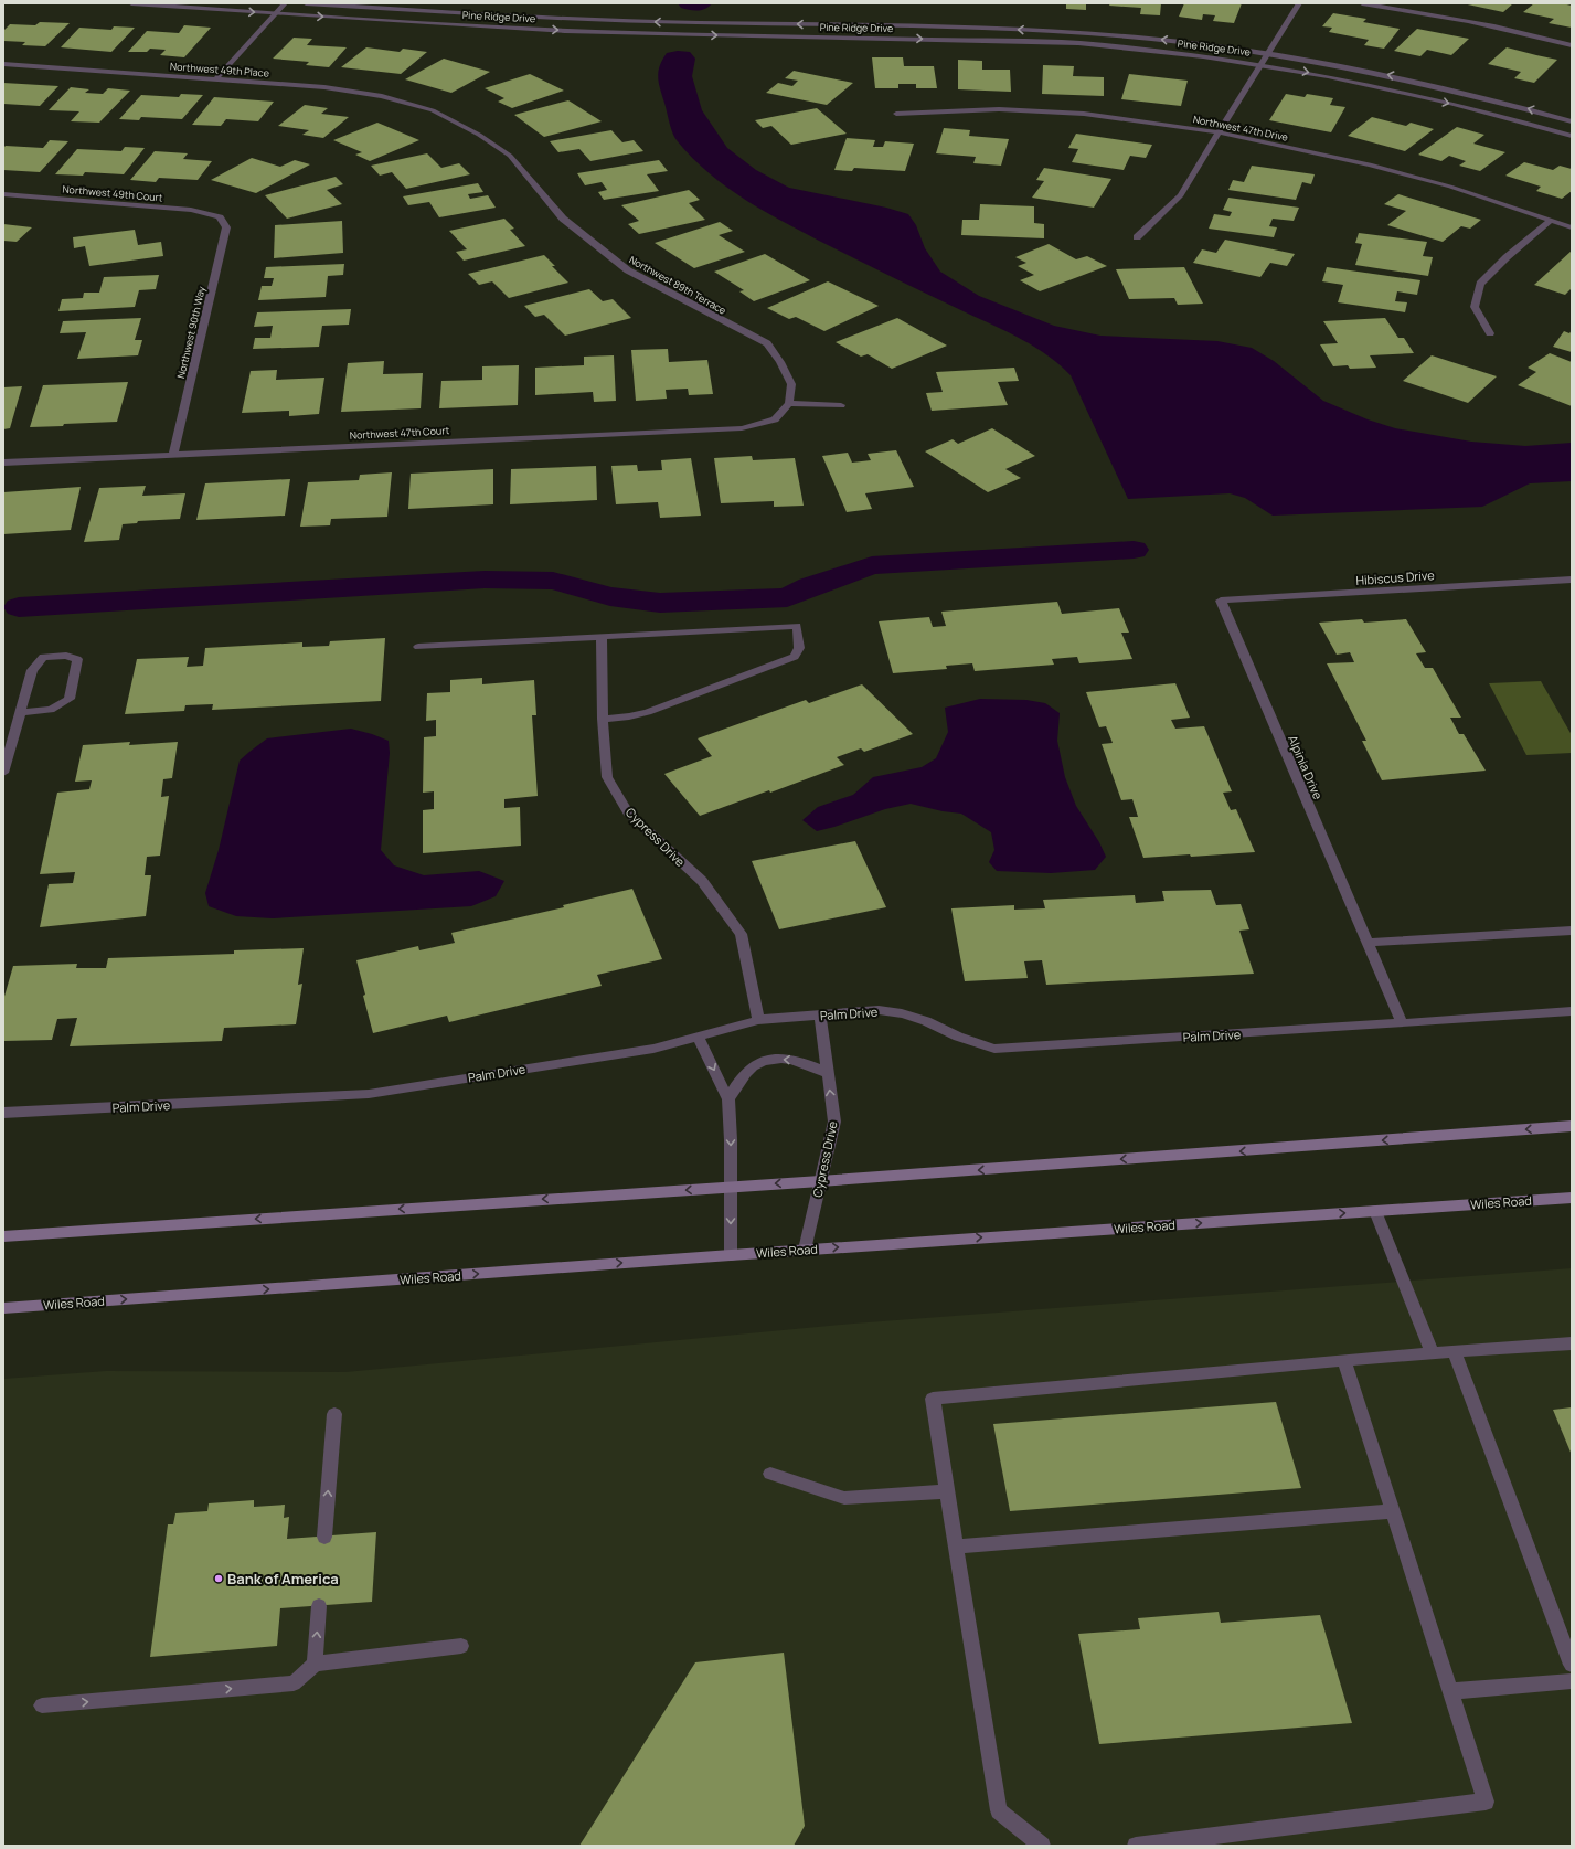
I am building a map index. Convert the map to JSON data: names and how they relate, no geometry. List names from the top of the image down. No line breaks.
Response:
{"streets":{"main road":["Wiles Road"],"street":["Pine Ridge Drive","Northwest 49th Place","Northwest 47th Drive","Northwest 49th Court","Northwest 89th Terrace","Northwest 90th Way","Northwest 47th Court","Hibiscus Drive","Alpinia Drive","Cypress Drive","Palm Drive"]},"crossings":[["Northwest 49th Place","Northwest 89th Terrace"],["Northwest 49th Court","Northwest 90th Way"],["Northwest 89th Terrace","Northwest 47th Court"],["Northwest 90th Way","Northwest 47th Court"],["Hibiscus Drive","Alpinia Drive"],["Cypress Drive","Palm Drive"],["Cypress Drive","Wiles Road"]],"places":["Bank of America"]}
